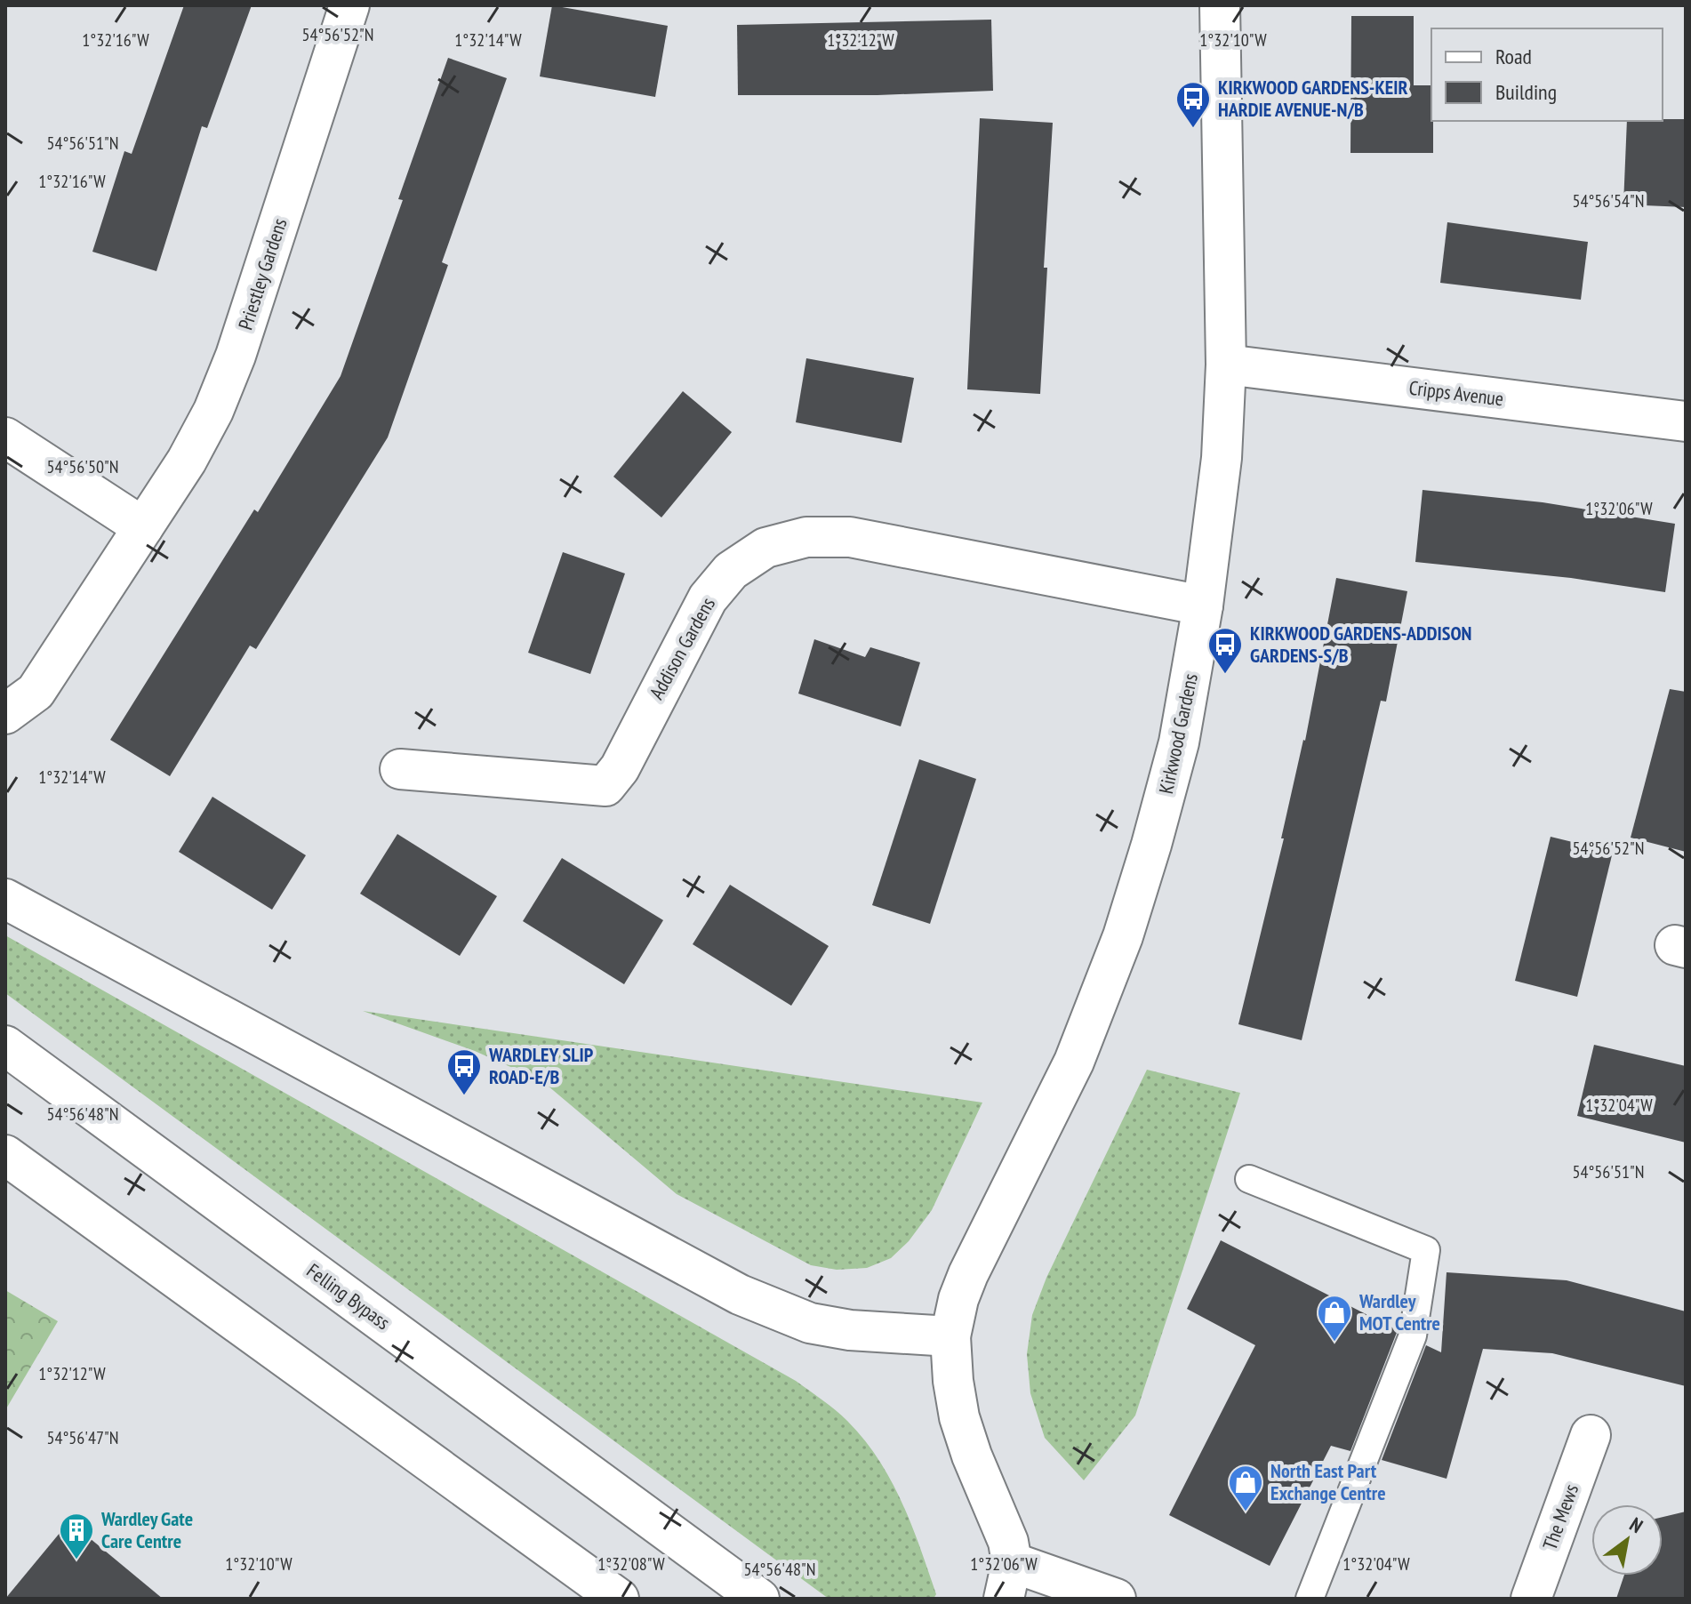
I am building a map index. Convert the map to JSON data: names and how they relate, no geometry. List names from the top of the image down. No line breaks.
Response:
{"streets":{"main road":["Priestley Gardens","Cripps Avenue","Addison Gardens","Kirkwood Gardens","Felling Bypass","The Mews"]},"crossings":[["Cripps Avenue","Kirkwood Gardens"],["Addison Gardens","Kirkwood Gardens"]],"places":{"bus stop":["KIRKWOOD GARDENS-KEIR HARDIE AVENUE-N/B","KIRKWOOD GARDENS-ADDISON GARDENS-S/B","WARDLEY SLIP ROAD-E/B"],"shop":["Wardley MOT Centre","North East Part Exchange Centre"],"building":["Wardley Gate Care Centre"]},"legend":["Road","Building"],"north":"top right","coordinates":["54°56'52\"N","1°32'16\"W","1°32'14\"W","1°32'12\"W","1°32'10\"W","54°56'51\"N","54°56'54\"N","54°56'50\"N","1°32'06\"W","1°32'04\"W","54°56'48\"N","54°56'47\"N","1°32'08\"W"]}
